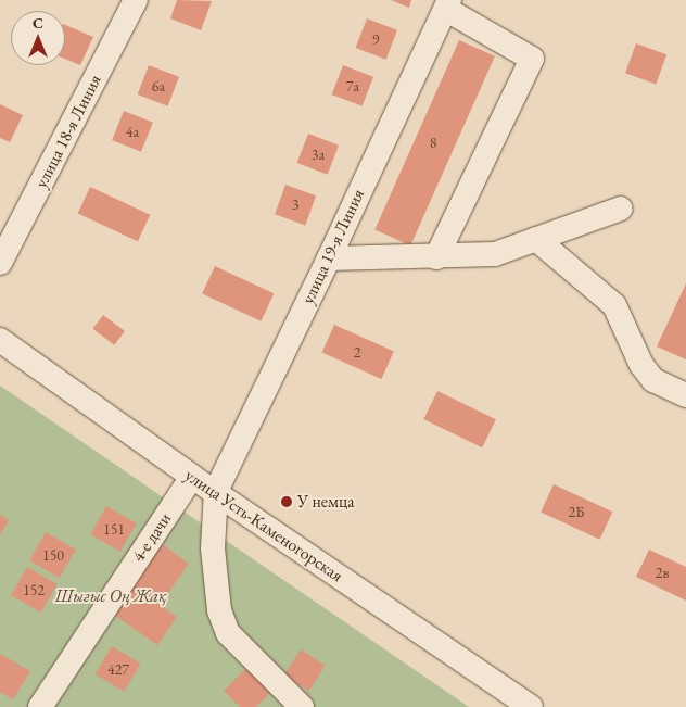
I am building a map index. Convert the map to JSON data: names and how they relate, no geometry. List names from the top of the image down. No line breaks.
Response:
{"streets":{"street":["улица 18-я Линия","улица 19-я Линия","улица Усть-Каменогорская","4-е дачи"]},"crossings":[["улица 19-я Линия","улица Усть-Каменогорская"],["улица Усть-Каменогорская","4-е дачи"]],"parks":["Шығыс Оң Жақ"],"places":["У немца"],"house_numbers":["9","6а","7а","4а","8","3а","3","2","2Б","151","150","2в","152","427"],"north":"top"}
